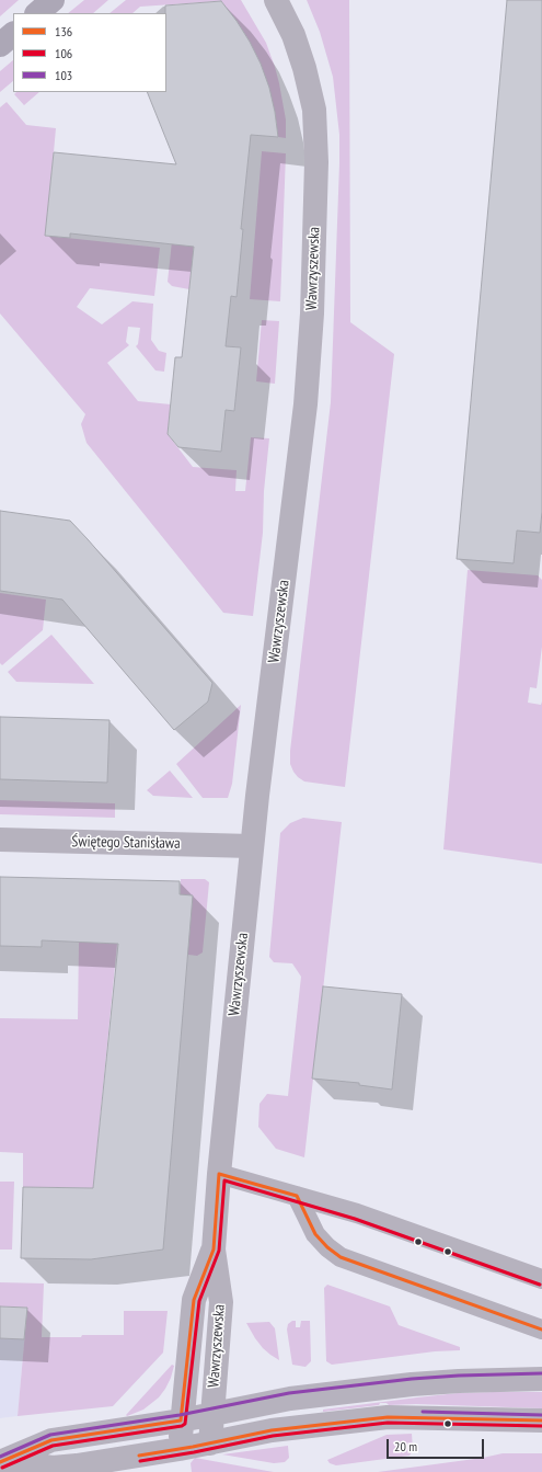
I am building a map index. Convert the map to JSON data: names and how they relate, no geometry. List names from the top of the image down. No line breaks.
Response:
{"streets":{"street":["Wawrzyszewska","Świętego Stanisława"]},"crossings":[["Wawrzyszewska","Świętego Stanisława"]],"lines":["transit line 136","transit line 106","transit line 103"],"legend":["136","106","103"],"scale_bar":"20 m"}
